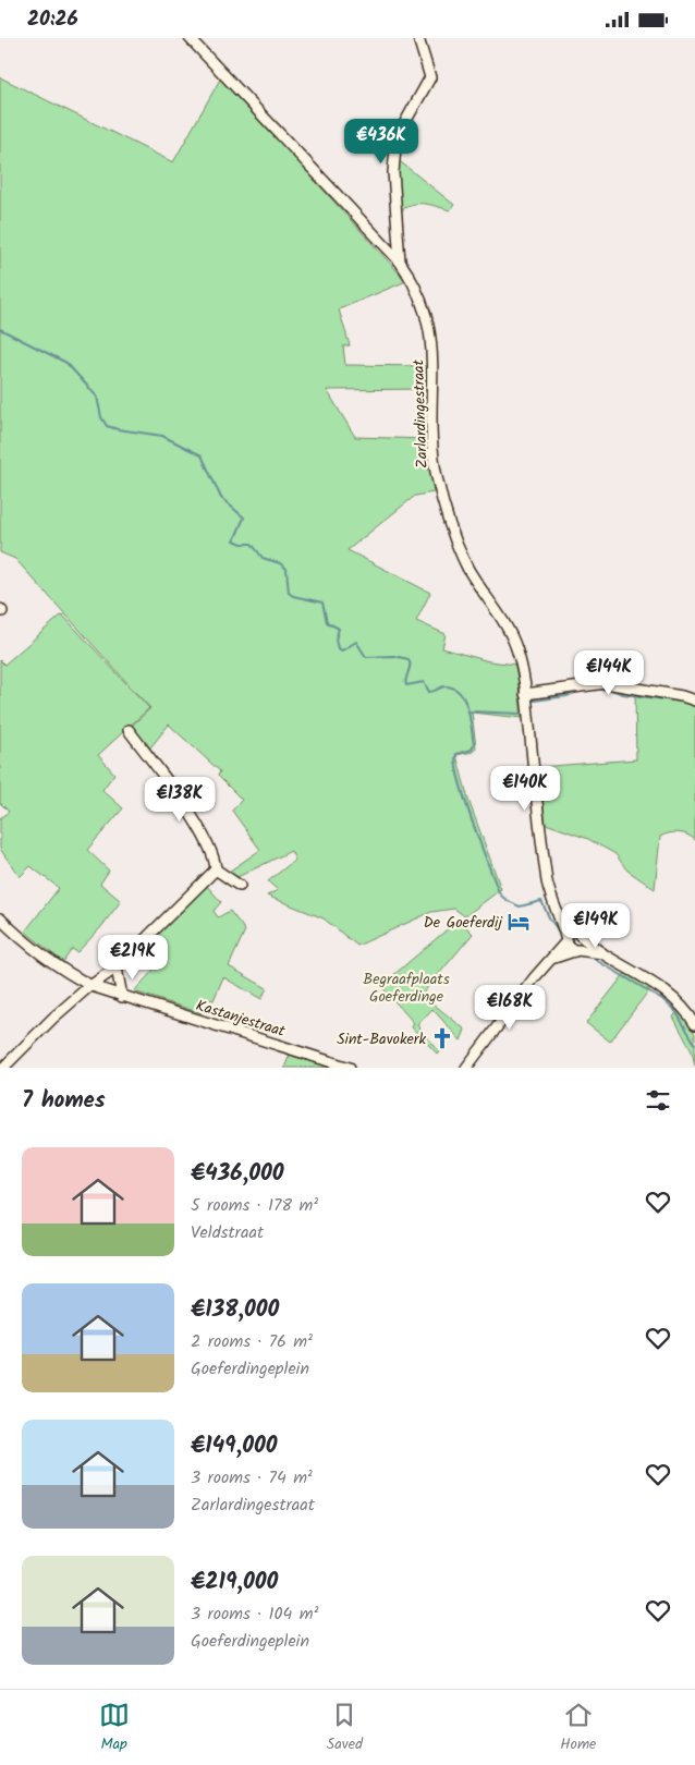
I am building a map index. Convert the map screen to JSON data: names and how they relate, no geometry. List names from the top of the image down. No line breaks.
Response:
{"streets":{"street":["Zarlardingestraat","Kastanjestraat"]},"parks":["Begraafplaats Goeferdinge"],"places":{"hotel":["De Goeferdij"],"church":["Sint-Bavokerk"]},"page":{"status":"20:26","price":["€436K","€144K","€140K","€138K","€149K","€219K","€168K"],"heading":"7 homes","list":[{"name":"€436,000","note":"5 rooms · 178 m² · Veldstraat"},{"name":"€138,000","note":"2 rooms · 76 m² · Goeferdingeplein"},{"name":"€149,000","note":"3 rooms · 74 m² · Zarlardingestraat"},{"name":"€219,000","note":"3 rooms · 104 m² · Goeferdingeplein"}],"tabs":["Map","Saved","Home"]}}
